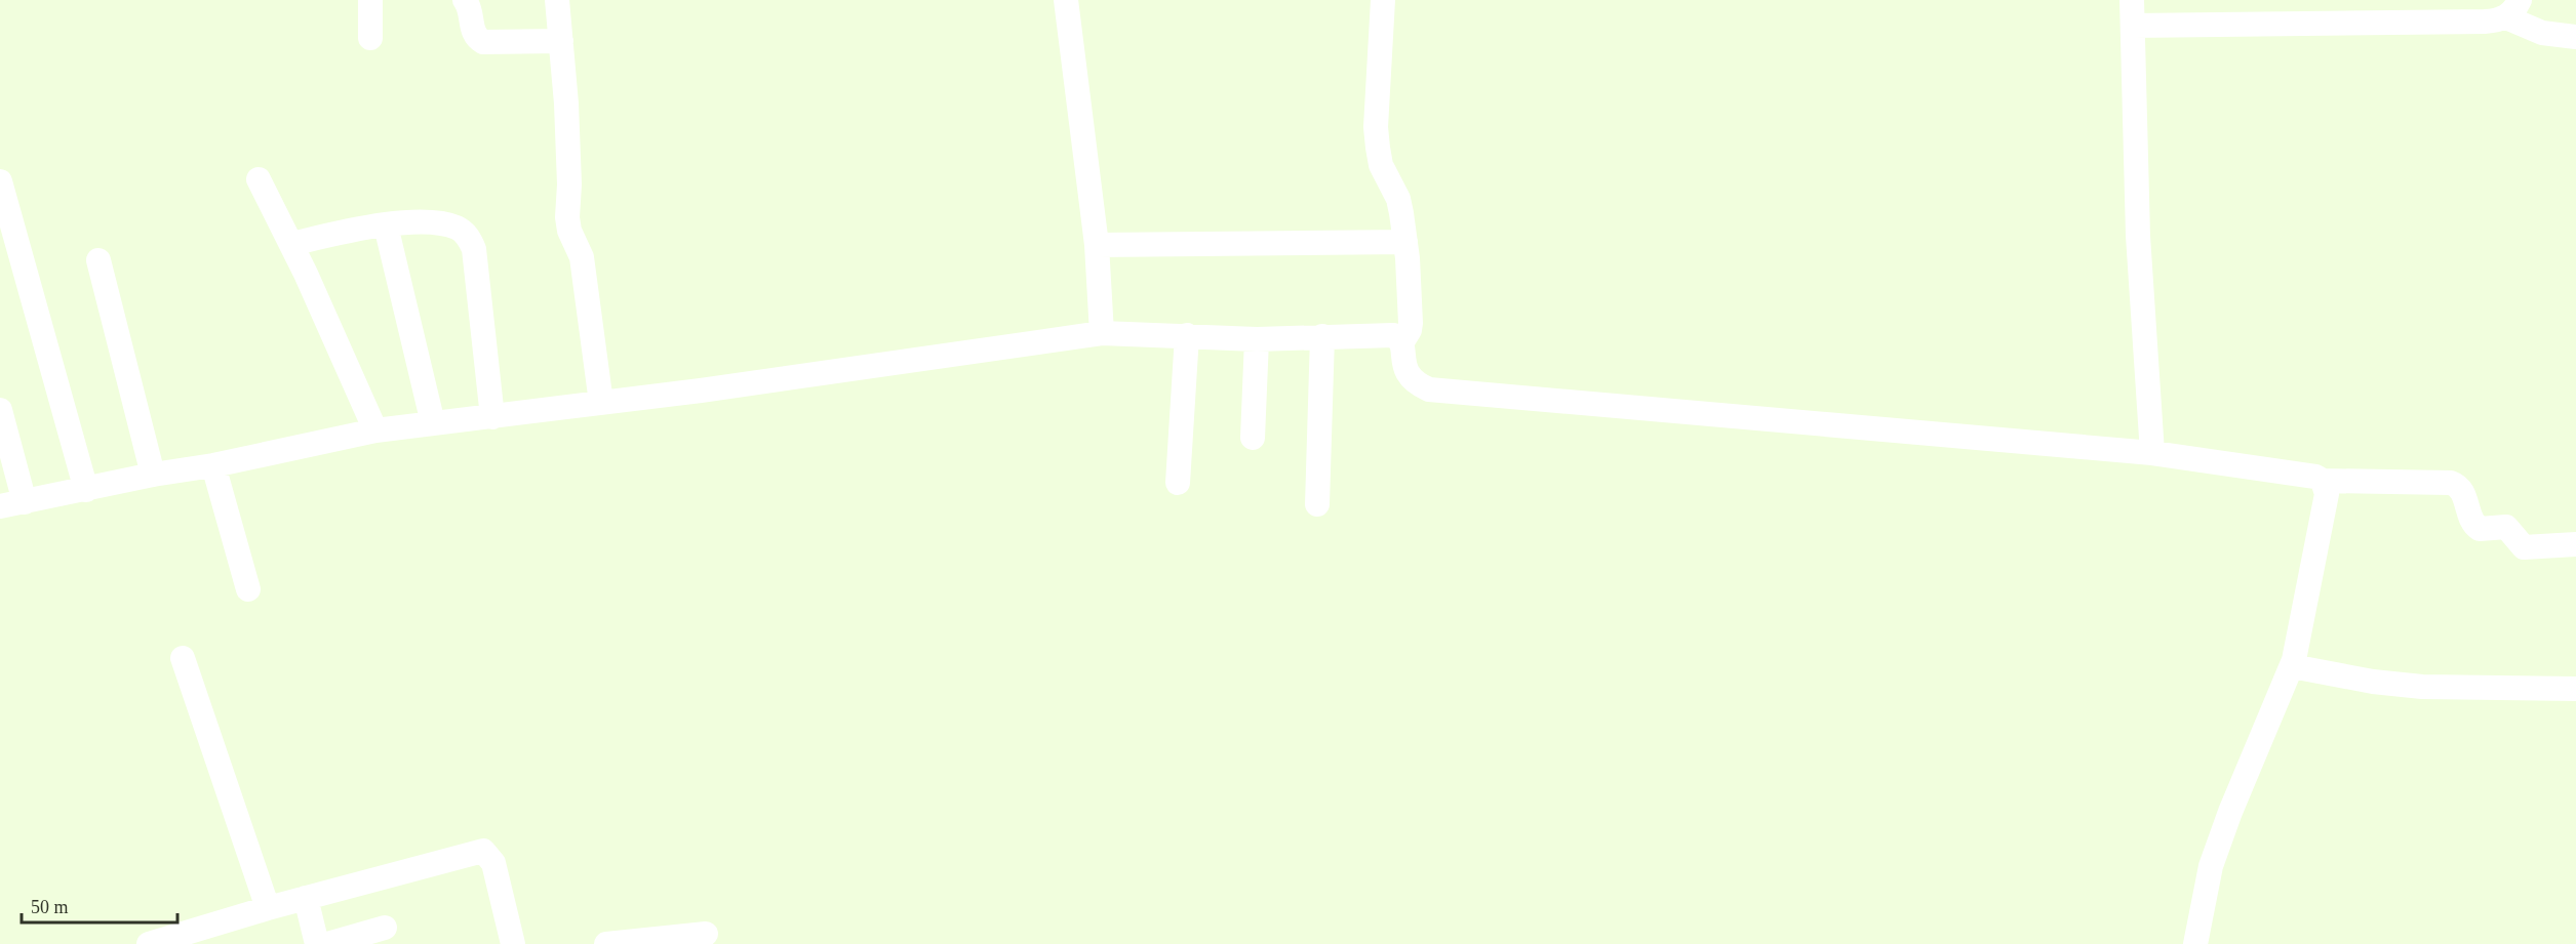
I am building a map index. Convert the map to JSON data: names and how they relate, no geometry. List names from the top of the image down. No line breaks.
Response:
{"scale_bar":"50 m"}
